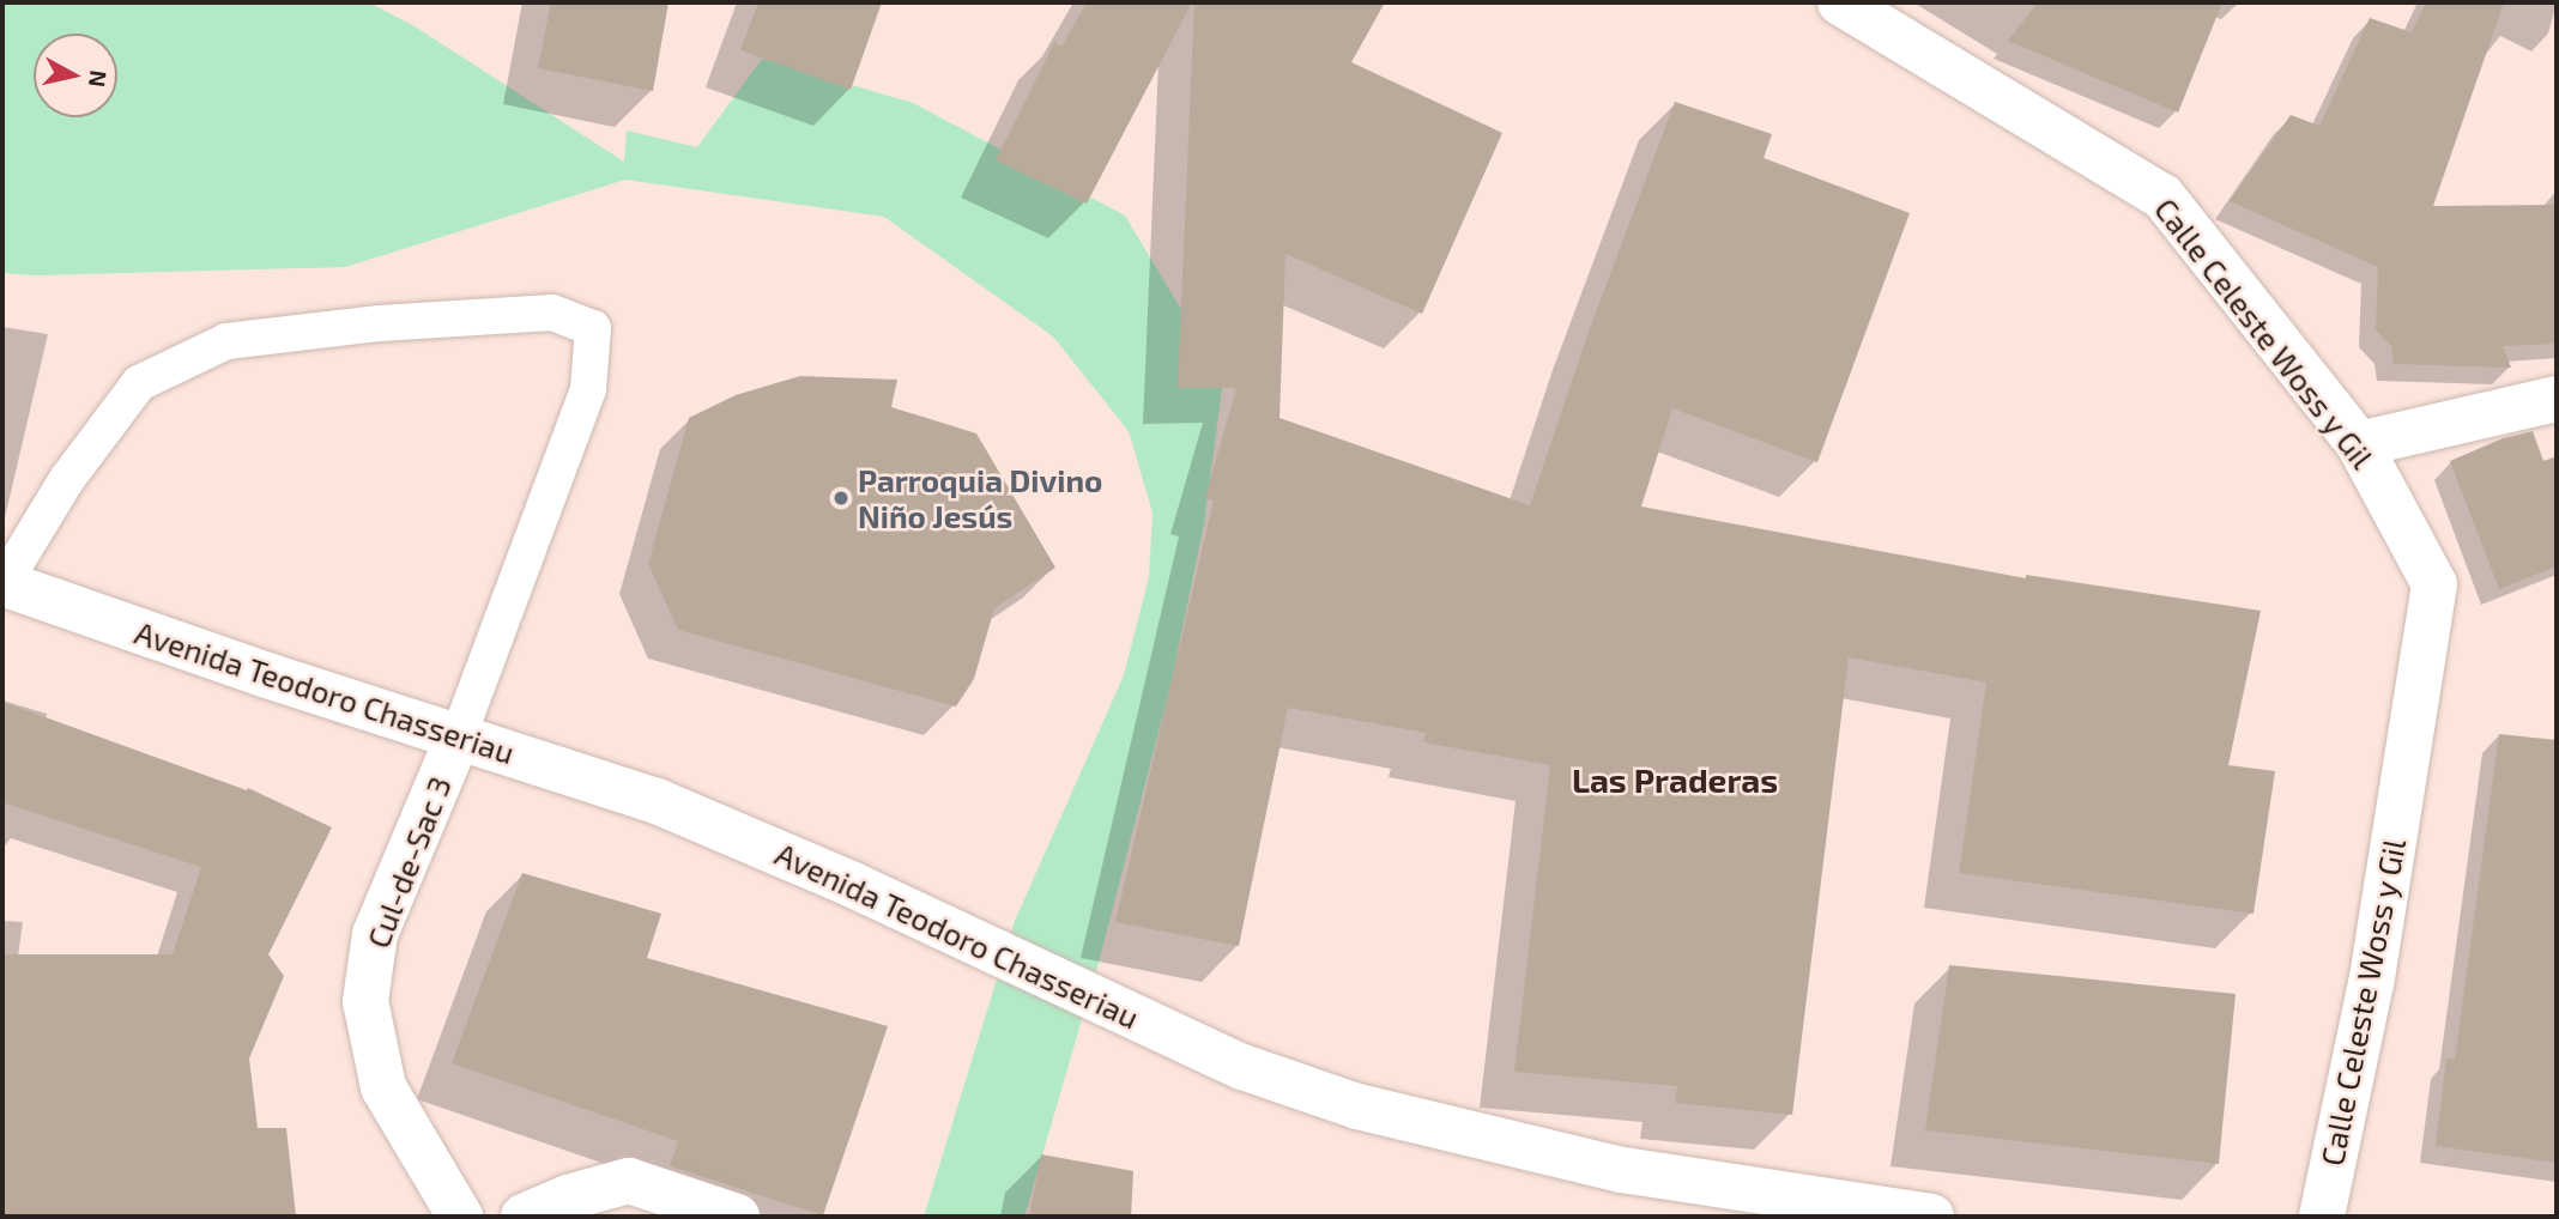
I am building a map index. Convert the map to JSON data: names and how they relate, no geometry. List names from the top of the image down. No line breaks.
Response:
{"streets":{"street":["Calle Celeste Woss y Gil","Avenida Teodoro Chasseriau","Cul-de-Sac 3"]},"crossings":[["Avenida Teodoro Chasseriau","Cul-de-Sac 3"]],"districts":["Las Praderas"],"places":["Parroquia Divino Niño Jesús"],"north":"right"}
